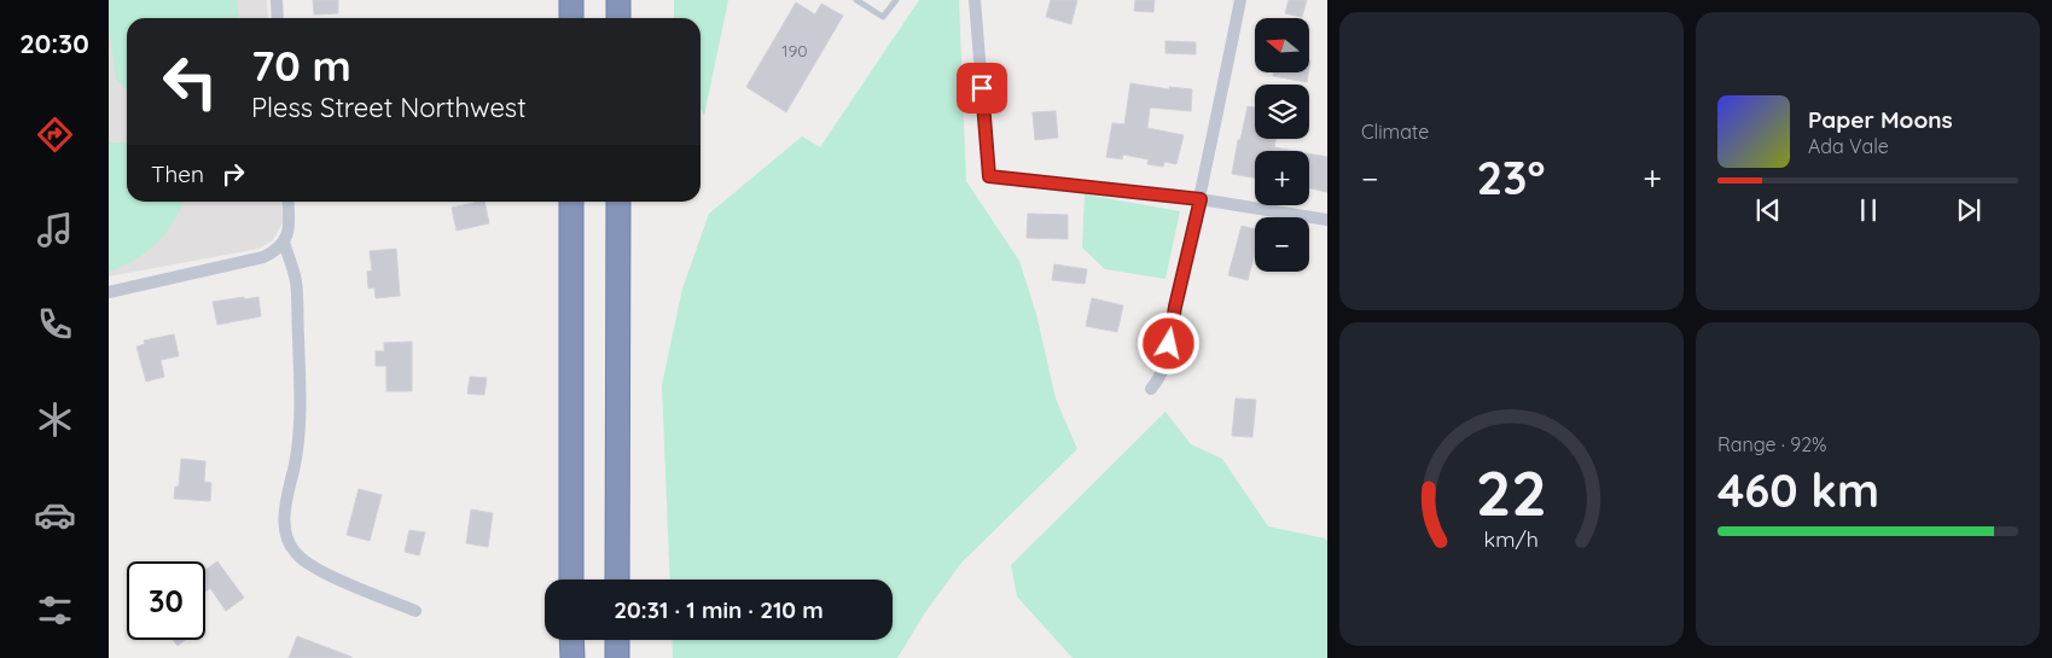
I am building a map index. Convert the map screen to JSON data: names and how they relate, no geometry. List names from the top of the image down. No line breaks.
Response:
{"house_numbers":["190"],"north":"left","page":{"tabs":"20:30","tile":["Climate",["Range · 92%","460 km"]],"map_buttons":["+","−"],"turn":["70 m","Pless Street Northwest"],"song":["Paper Moons","Ada Vale"],"then":"Then","heat":["−","23°","+"],"limit":"30","trip":"20:31 · 1 min · 210 m","gauge":["22","km/h"]}}
